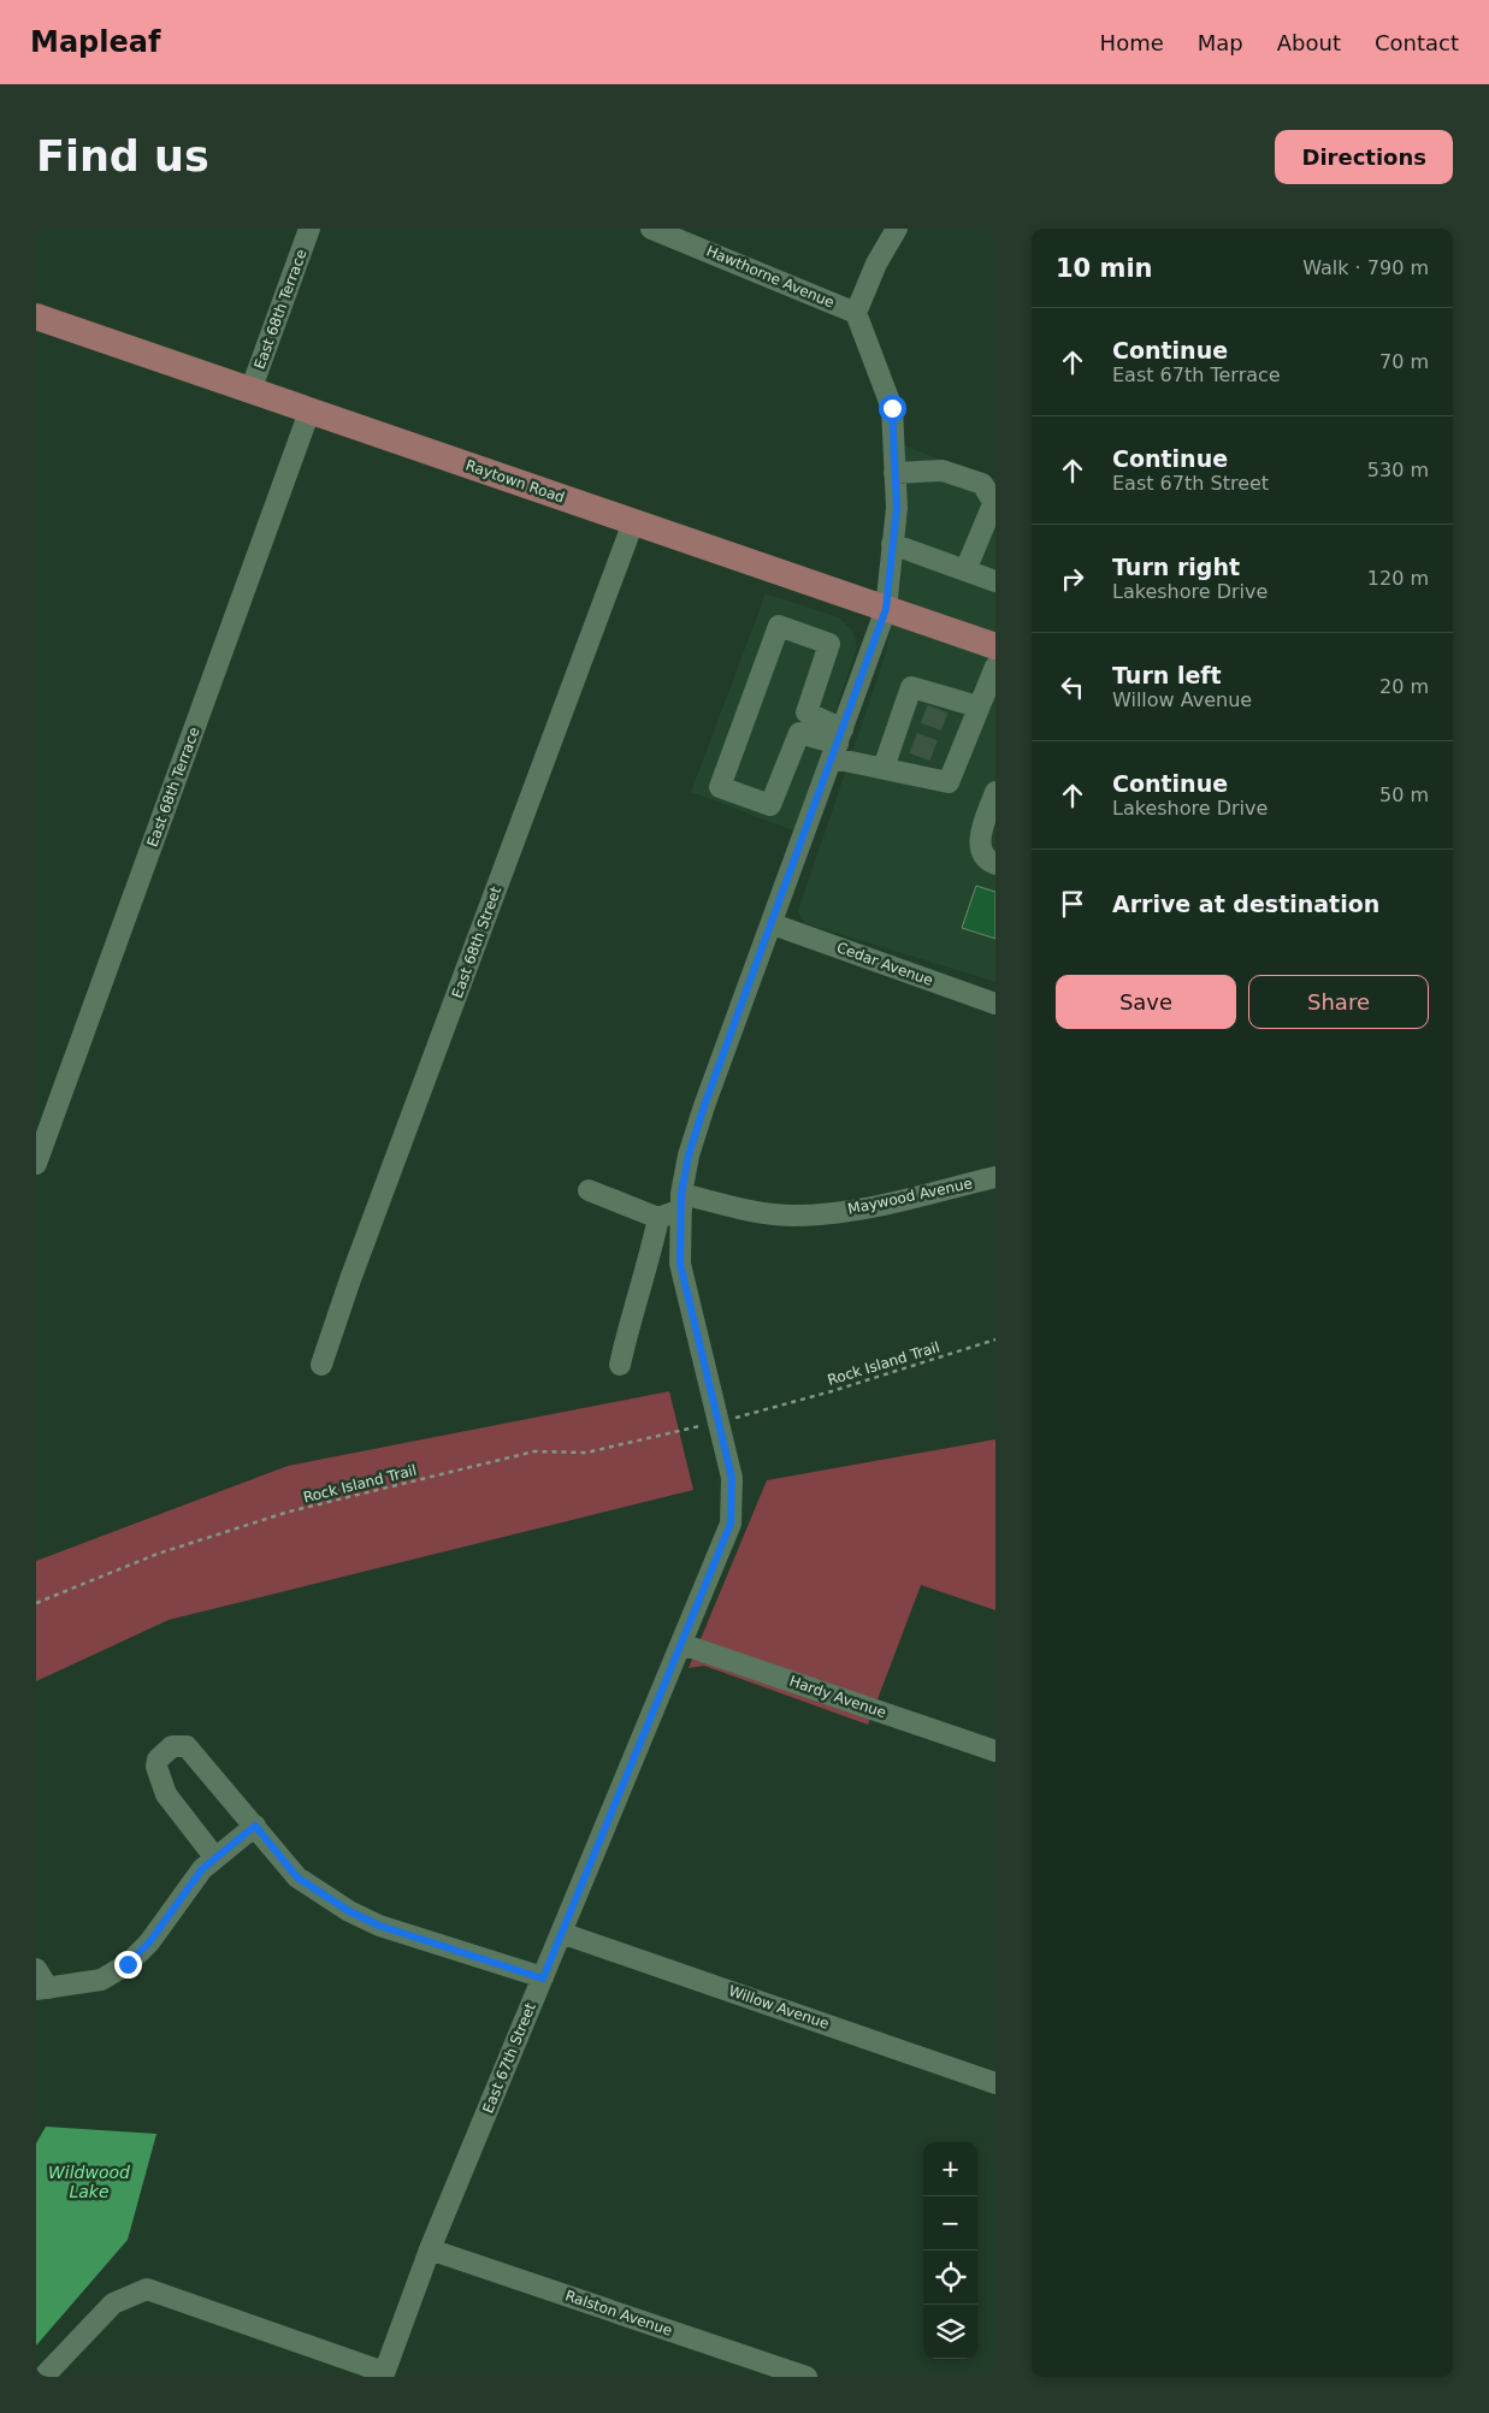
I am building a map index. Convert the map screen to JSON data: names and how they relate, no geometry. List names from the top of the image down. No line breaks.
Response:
{"streets":{"main road":["Raytown Road"],"street":["Hawthorne Avenue","East 68th Terrace","East 68th Street","Cedar Avenue","Maywood Avenue","Hardy Avenue","Willow Avenue","East 67th Street","Ralston Avenue"],"path":["Rock Island Trail"]},"crossings":[["Hawthorne Avenue","East 67th Street"],["East 68th Terrace","Raytown Road"],["Raytown Road","East 68th Street"],["Raytown Road","East 67th Street"],["Cedar Avenue","East 67th Street"],["Maywood Avenue","East 67th Street"],["Hardy Avenue","East 67th Street"],["Willow Avenue","East 67th Street"],["East 67th Street","Ralston Avenue"]],"water":["Wildwood Lake"],"page":{"header":"Mapleaf","nav":["Home","Map","About","Contact"],"buttons":["Directions",["Save","Share"]],"title":"Find us","heading":["10 min","Walk · 790 m"],"list":[["Continue","East 67th Terrace","70 m"],["Continue","East 67th Street","530 m"],["Turn right","Lakeshore Drive","120 m"],["Turn left","Willow Avenue","20 m"],["Continue","Lakeshore Drive","50 m"],"Arrive at destination"],"map_buttons":["+","−"]}}
